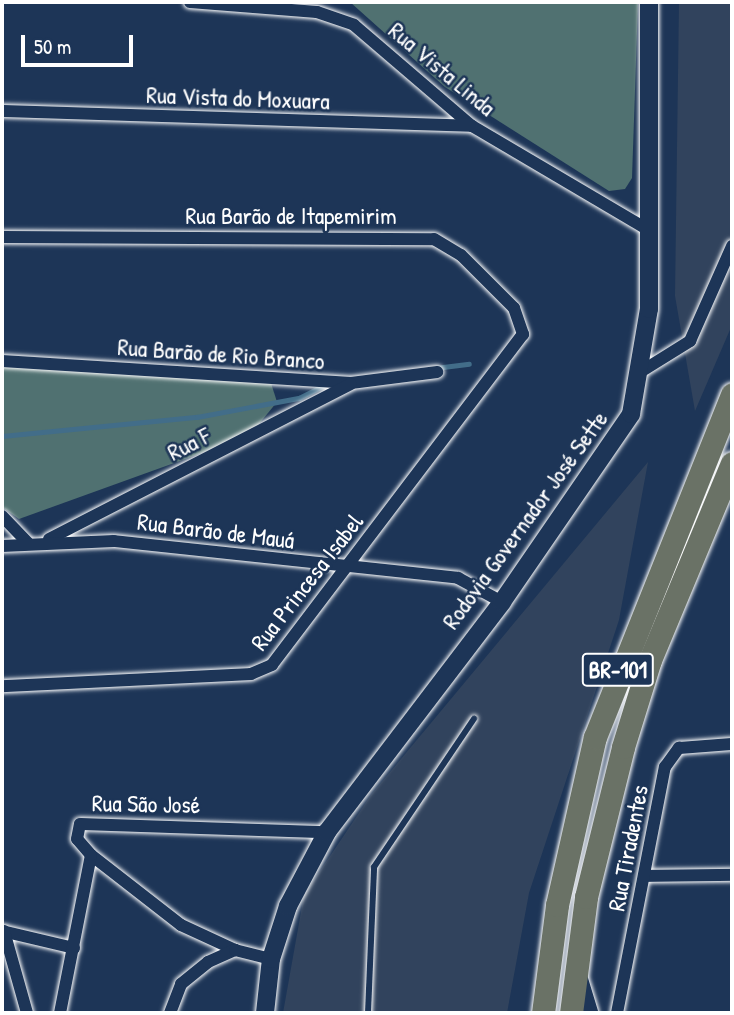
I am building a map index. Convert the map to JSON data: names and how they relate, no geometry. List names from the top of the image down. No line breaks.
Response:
{"streets":{"highway":["BR-101"],"main road":["Rodovia Governador José Sette"],"street":["Rua Vista Linda","Rua Vista do Moxuara","Rua Barão de Itapemirim","Rua Barão de Rio Branco","Rua F","Rua Barão de Mauá","Rua Princesa Isabel","Rua São José","Rua Tiradentes"]},"crossings":[["Rua Vista Linda","Rua Vista do Moxuara"],["Rua Vista Linda","Rodovia Governador José Sette"],["Rua Barão de Itapemirim","Rua Princesa Isabel"],["Rua Barão de Rio Branco","Rua F"],["Rua F","Rua Barão de Mauá"],["Rodovia Governador José Sette","Rua Barão de Mauá"],["Rodovia Governador José Sette","Rua São José"],["Rua Barão de Mauá","Rua Princesa Isabel"]],"scale_bar":"50 m"}
